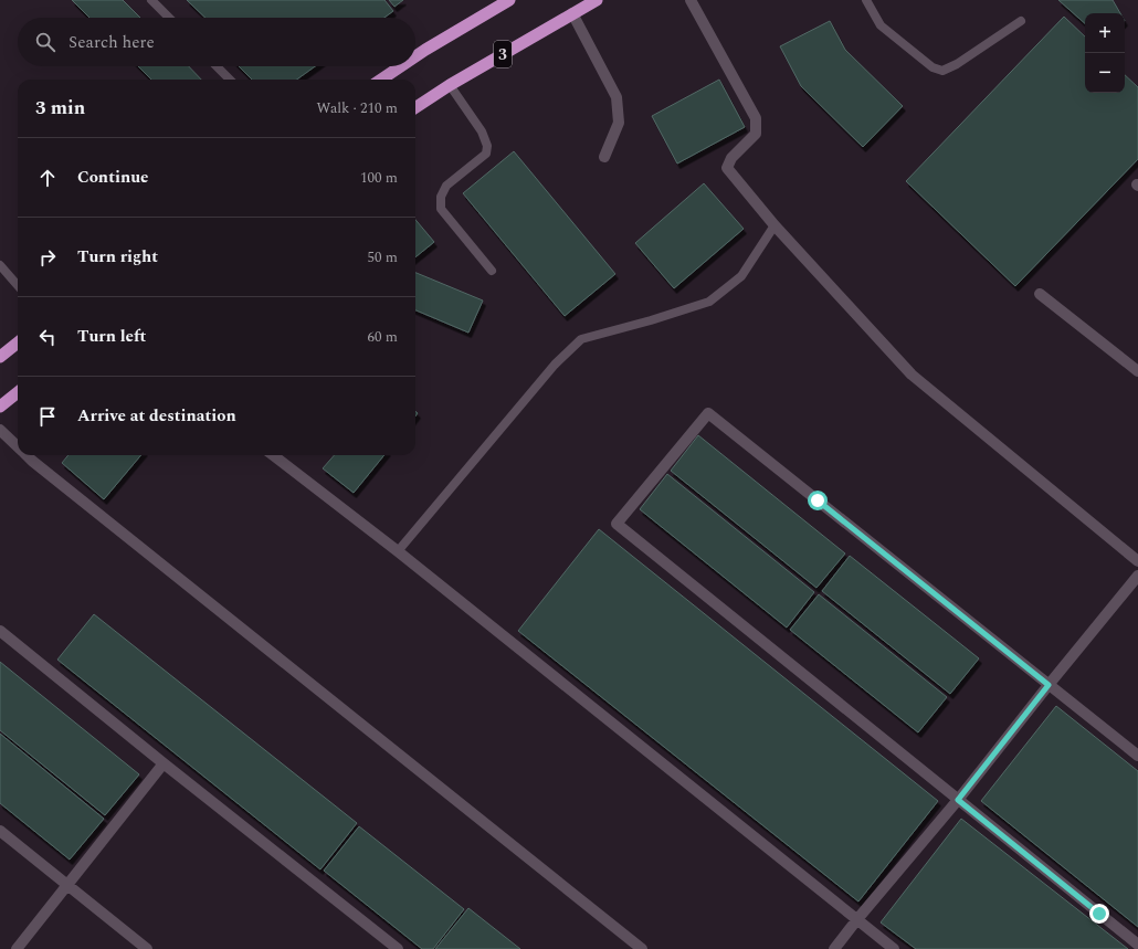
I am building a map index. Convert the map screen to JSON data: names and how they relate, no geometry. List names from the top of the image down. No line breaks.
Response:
{"streets":{"highway":["3"]},"page":{"map_buttons":["+","−"],"search":"Search here","heading":["3 min","Walk · 210 m"],"list":[["Continue","100 m"],["Turn right","50 m"],["Turn left","60 m"],"Arrive at destination"]}}
